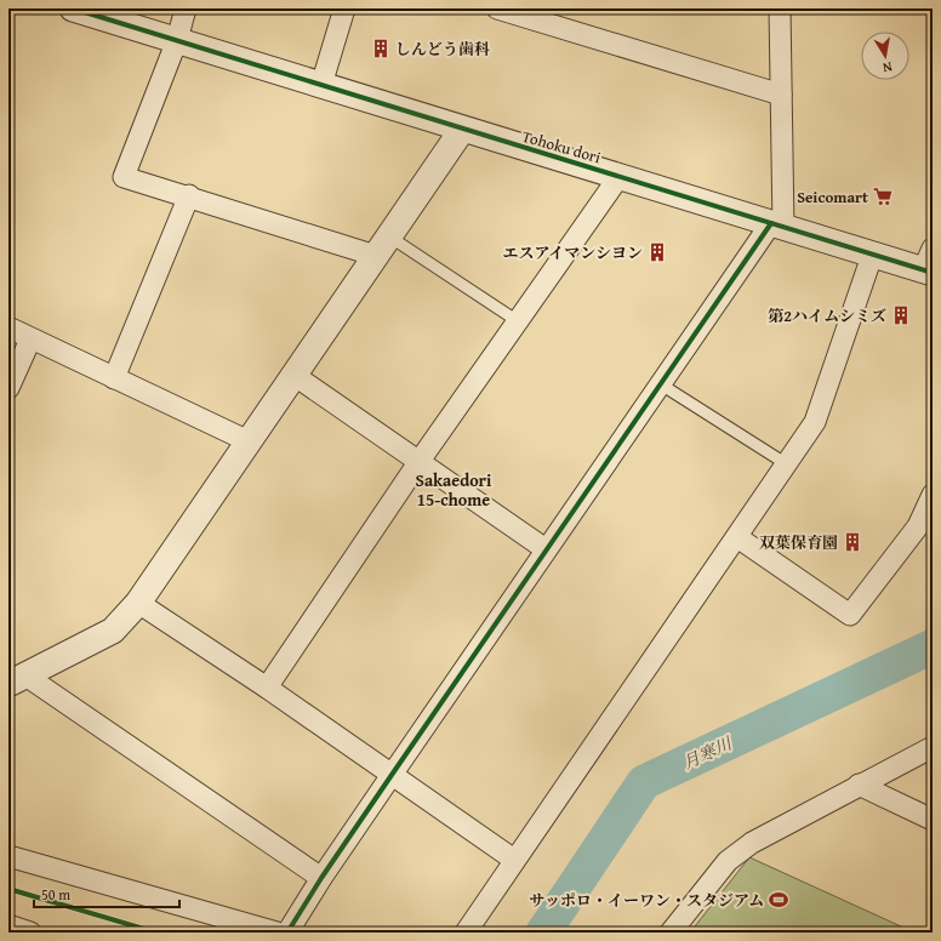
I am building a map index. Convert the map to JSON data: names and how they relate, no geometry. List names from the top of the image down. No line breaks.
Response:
{"streets":{"street":["Tohoku dori"]},"districts":["Sakaedori 15-chome"],"water":["月寒川"],"places":{"building":["しんどう歯科","エスアイマンシヨン","第2ハイムシミズ","双葉保育園"],"supermarket":["Seicomart"],"sports":["サッポロ・イーワン・スタジアム"]},"scale_bar":"50 m","north":"bottom"}
